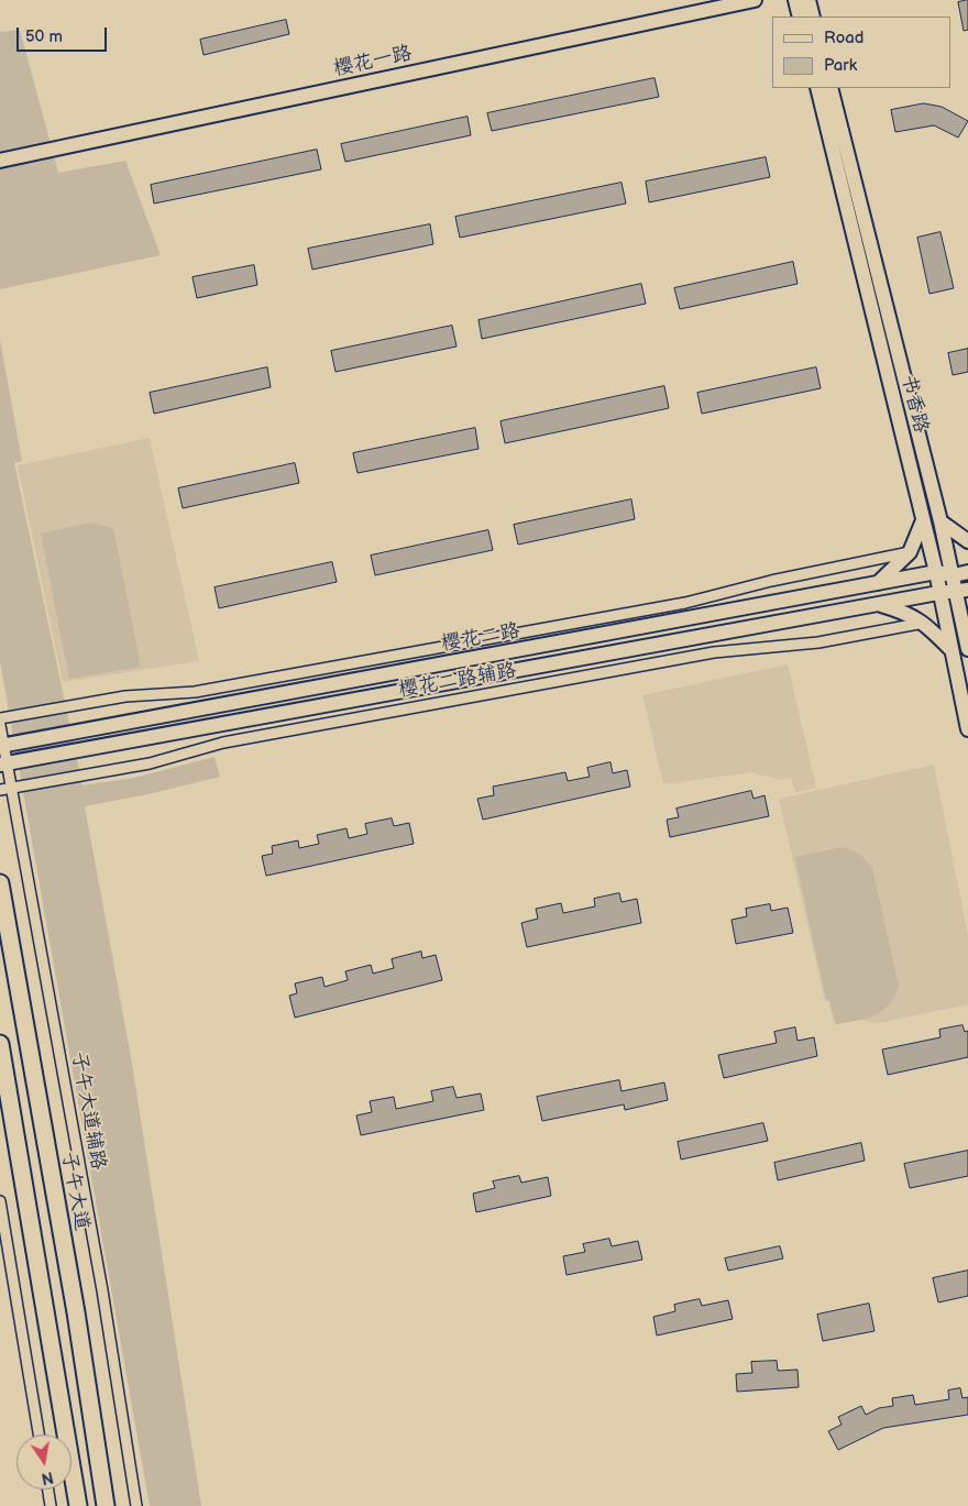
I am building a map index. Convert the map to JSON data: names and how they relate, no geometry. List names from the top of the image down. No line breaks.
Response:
{"streets":{"main road":["樱花一路","书香路","樱花二路","子午大道"],"street":["樱花二路辅路","子午大道辅路"]},"crossings":[["书香路","樱花二路"],["樱花二路","子午大道辅路"],["樱花二路辅路","子午大道辅路"]],"legend":["Road","Park"],"scale_bar":"50 m","north":"bottom"}
